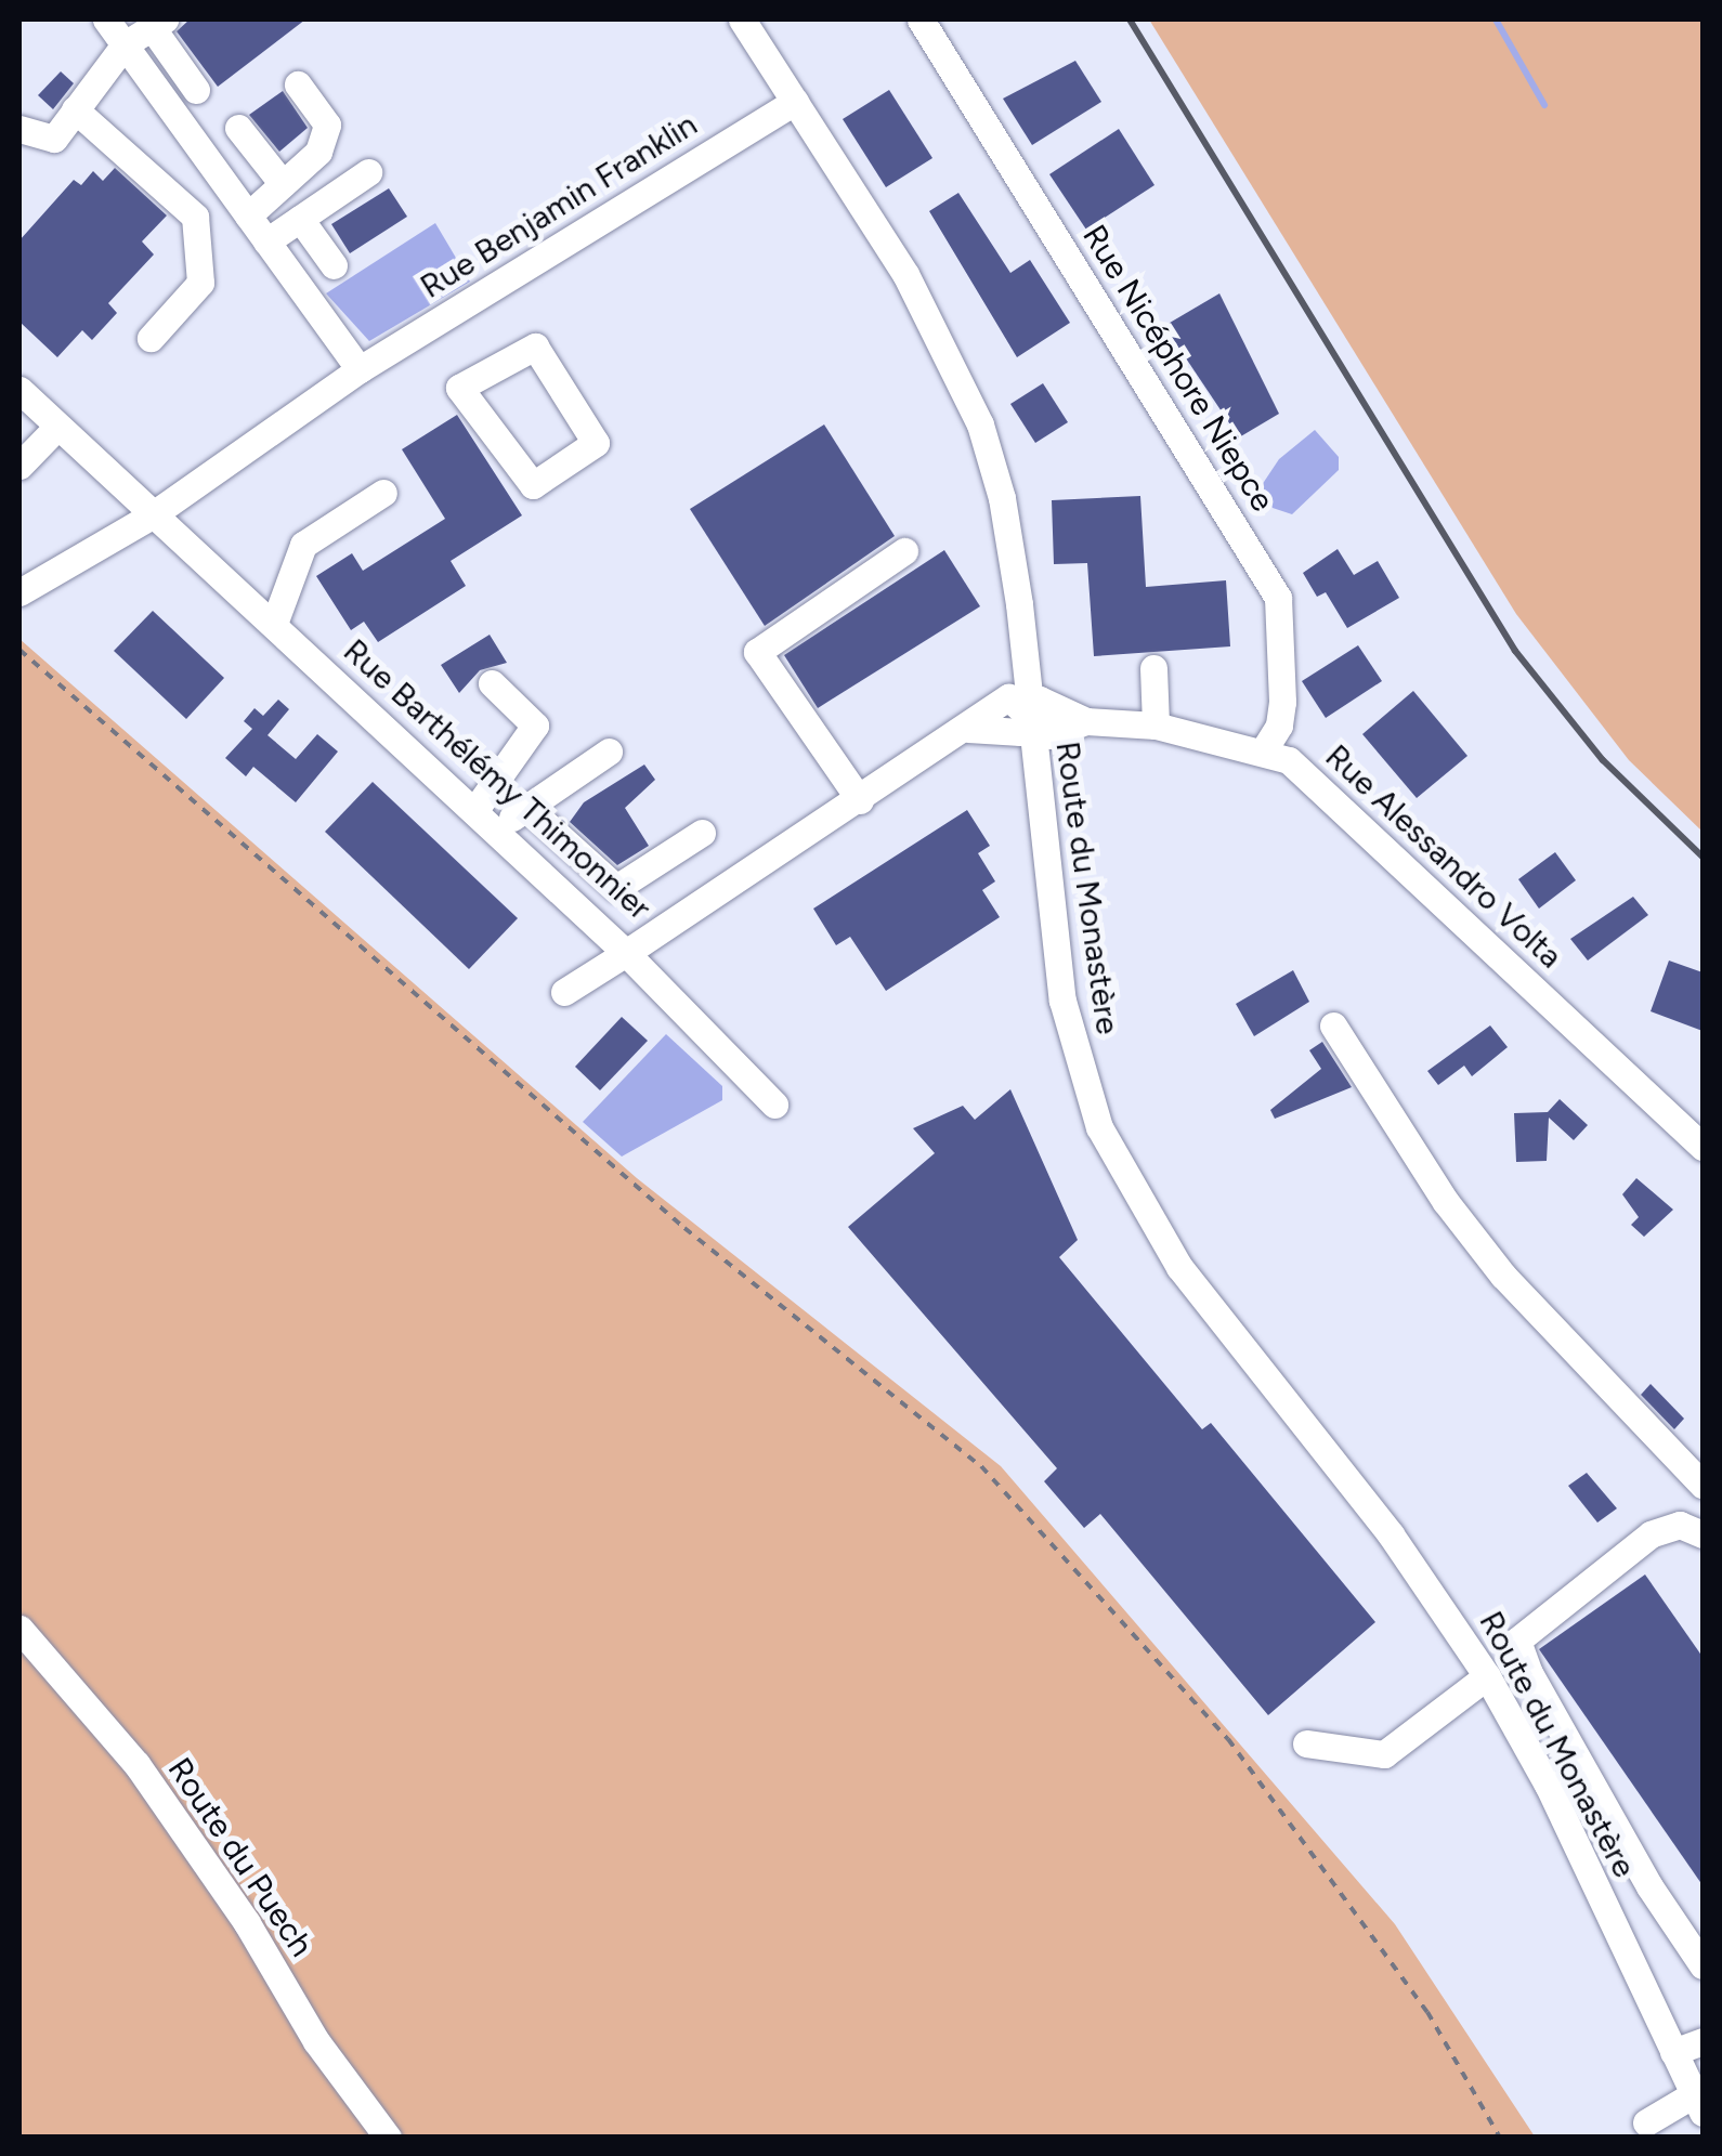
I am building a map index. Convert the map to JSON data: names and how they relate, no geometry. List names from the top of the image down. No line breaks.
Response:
{"streets":{"street":["Rue Benjamin Franklin","Rue Nicéphore Niepce","Rue Barthélémy Thimonnier","Rue Alessandro Volta","Route du Monastère","Route du Puech"]},"crossings":[["Rue Benjamin Franklin","Rue Barthélémy Thimonnier"],["Rue Benjamin Franklin","Route du Monastère"],["Rue Nicéphore Niepce","Rue Alessandro Volta"],["Rue Barthélémy Thimonnier","Rue Alessandro Volta"],["Rue Barthélémy Thimonnier","Route du Monastère"],["Rue Alessandro Volta","Route du Monastère"]]}
